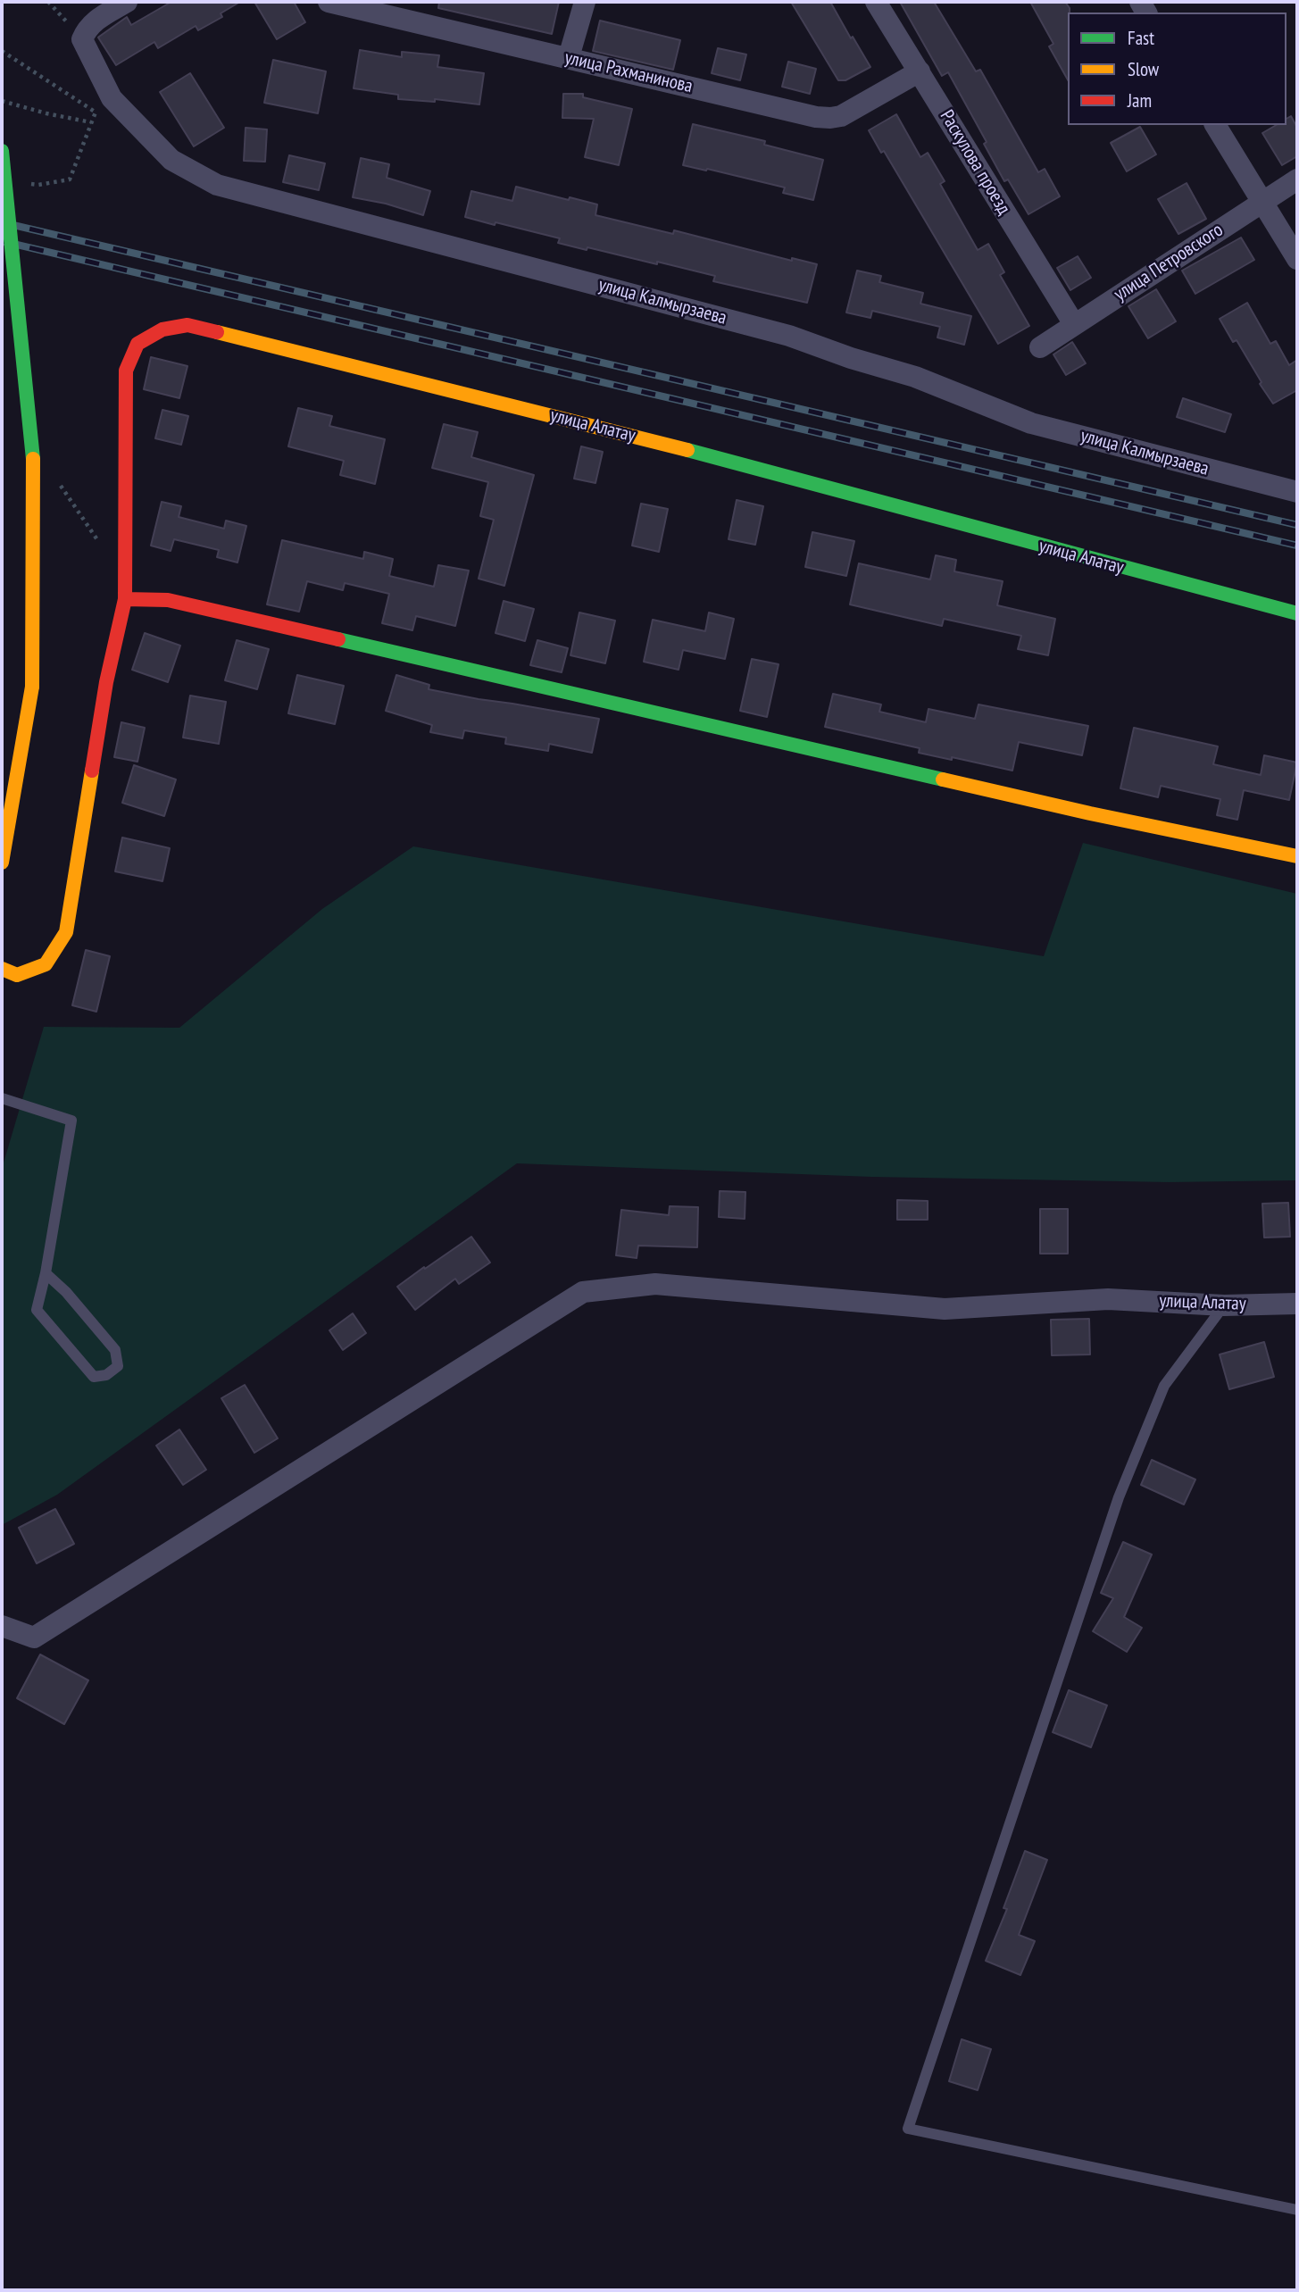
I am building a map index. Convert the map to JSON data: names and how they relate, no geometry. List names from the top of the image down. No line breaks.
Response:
{"streets":{"street":["улица Рахманинова","Раскулова проезд","улица Петровского","улица Калмырзаева","улица Алатау"]},"crossings":[["улица Рахманинова","Раскулова проезд"],["Раскулова проезд","улица Петровского"]],"legend":["Fast","Slow","Jam"]}
